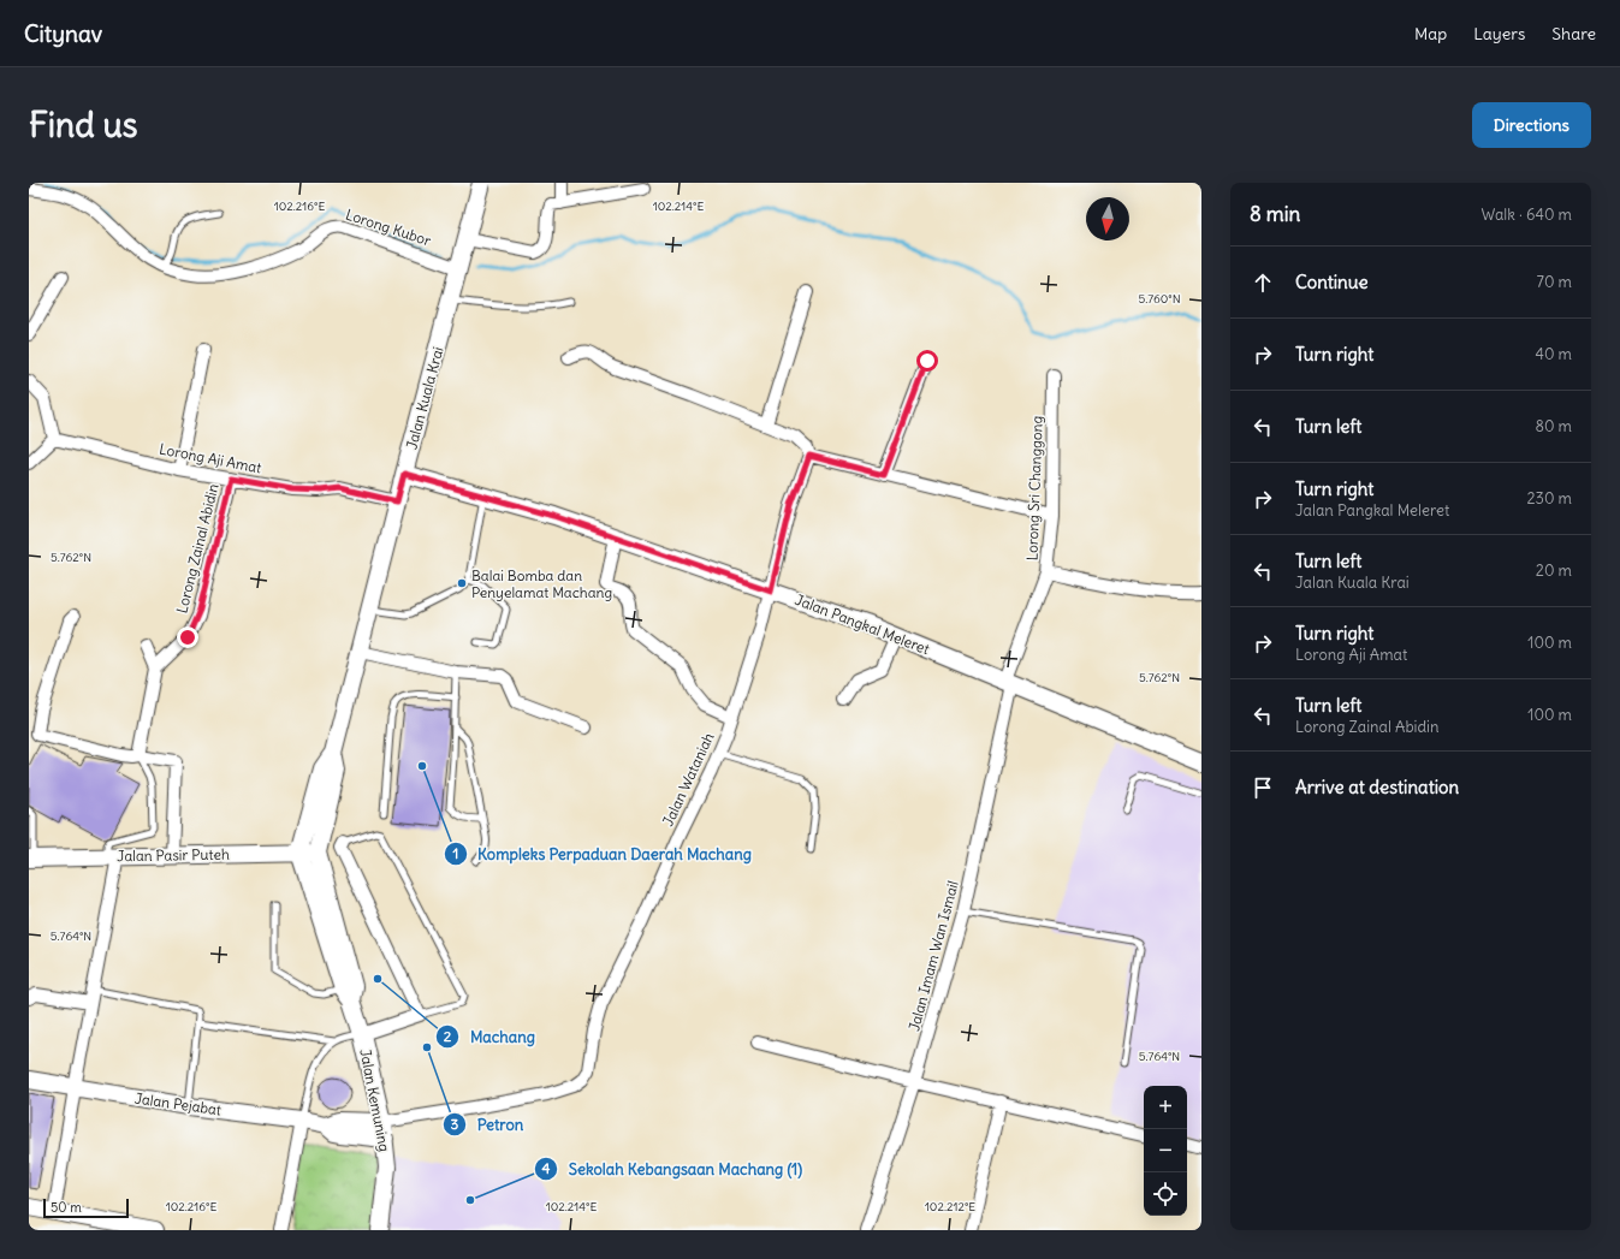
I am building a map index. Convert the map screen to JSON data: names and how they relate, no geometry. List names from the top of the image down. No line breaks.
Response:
{"streets":{"main road":["Jalan Kuala Krai","Jalan Pangkal Meleret","Jalan Pasir Puteh","Jalan Kemuning","Jalan Pejabat"],"street":["Lorong Kubor","Lorong Aji Amat","Lorong Sri Changgong","Lorong Zainal Abidin","Jalan Wataniah","Jalan Imam Wan Ismail"]},"crossings":[["Lorong Kubor","Jalan Kuala Krai"],["Jalan Kuala Krai","Lorong Aji Amat"],["Jalan Kuala Krai","Jalan Pangkal Meleret"],["Jalan Kuala Krai","Jalan Pasir Puteh"],["Jalan Kuala Krai","Jalan Kemuning"],["Lorong Aji Amat","Lorong Zainal Abidin"],["Lorong Sri Changgong","Jalan Pangkal Meleret"],["Lorong Sri Changgong","Jalan Imam Wan Ismail"],["Jalan Pangkal Meleret","Jalan Wataniah"],["Jalan Pangkal Meleret","Jalan Imam Wan Ismail"],["Jalan Wataniah","Jalan Kemuning"],["Jalan Wataniah","Jalan Pejabat"],["Jalan Pasir Puteh","Jalan Kemuning"],["Jalan Kemuning","Jalan Pejabat"]],"places":["Balai Bomba dan Penyelamat Machang","Kompleks Perpaduan Daerah Machang","Machang","Petron","Sekolah Kebangsaan Machang (1)"],"scale_bar":"50 m","north":"bottom","page":{"header":"Citynav","nav":["Map","Layers","Share"],"buttons":"Directions","title":"Find us","heading":["8 min","Walk · 640 m"],"list":[["Continue","70 m"],["Turn right","40 m"],["Turn left","80 m"],["Turn right","Jalan Pangkal Meleret","230 m"],["Turn left","Jalan Kuala Krai","20 m"],["Turn right","Lorong Aji Amat","100 m"],["Turn left","Lorong Zainal Abidin","100 m"],"Arrive at destination"],"map_buttons":["+","−"],"scale":"50 m"},"coordinates":["102.216°E","102.214°E","5.760°N","5.762°N","5.764°N","102.212°E"]}
